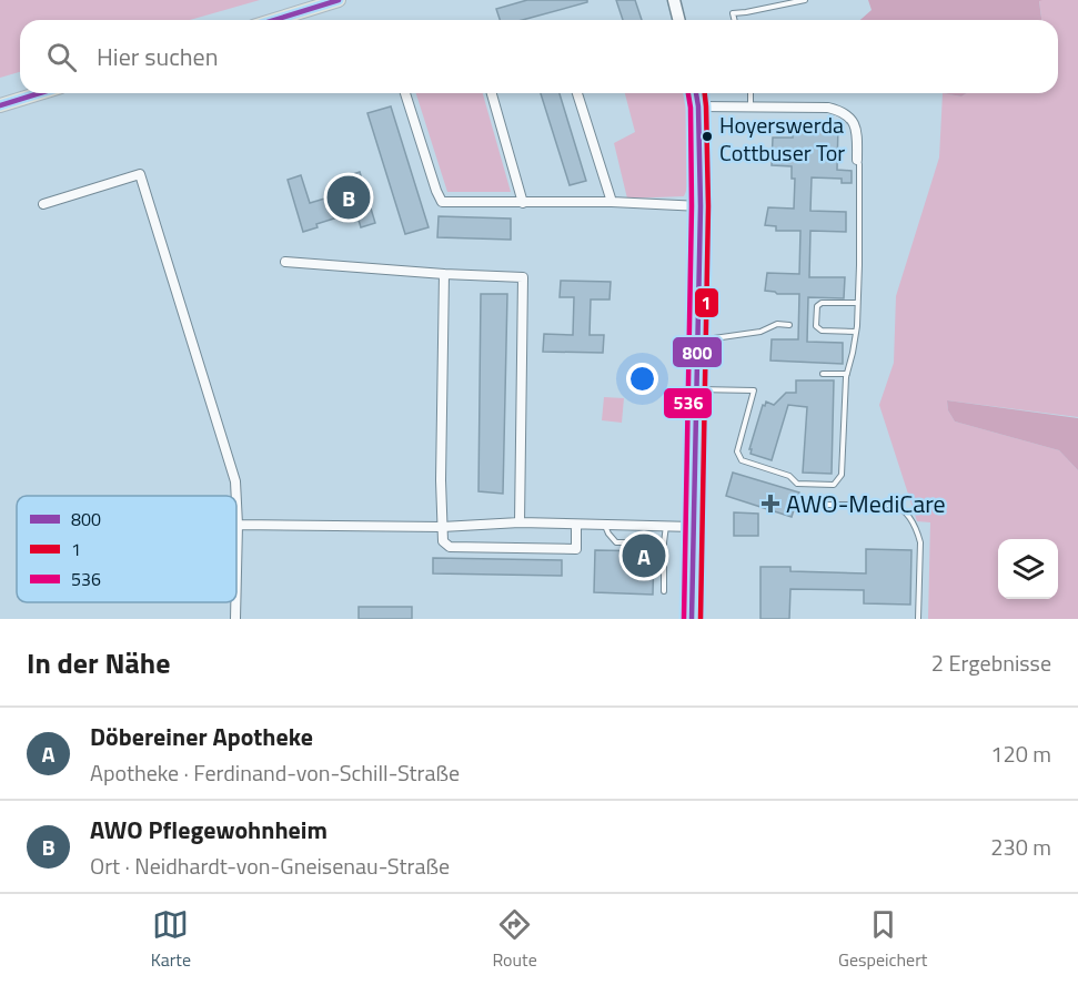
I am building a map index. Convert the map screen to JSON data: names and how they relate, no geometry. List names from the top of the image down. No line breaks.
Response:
{"places":{"other":["Hoyerswerda Cottbuser Tor"],"health":["AWO-MediCare"]},"lines":["transit line 800","transit line 1","transit line 536"],"legend":["800","1","536"],"page":{"search":"Hier suchen","pins":["B","A"],"heading":["In der Nähe","2 Ergebnisse"],"list":[{"mark":"A","name":"Döbereiner Apotheke","note":"Apotheke · Ferdinand-von-Schill-Straße","value":"120 m"},{"mark":"B","name":"AWO Pflegewohnheim","note":"Ort · Neidhardt-von-Gneisenau-Straße","value":"230 m"}],"nav":["Karte","Route","Gespeichert"]}}
